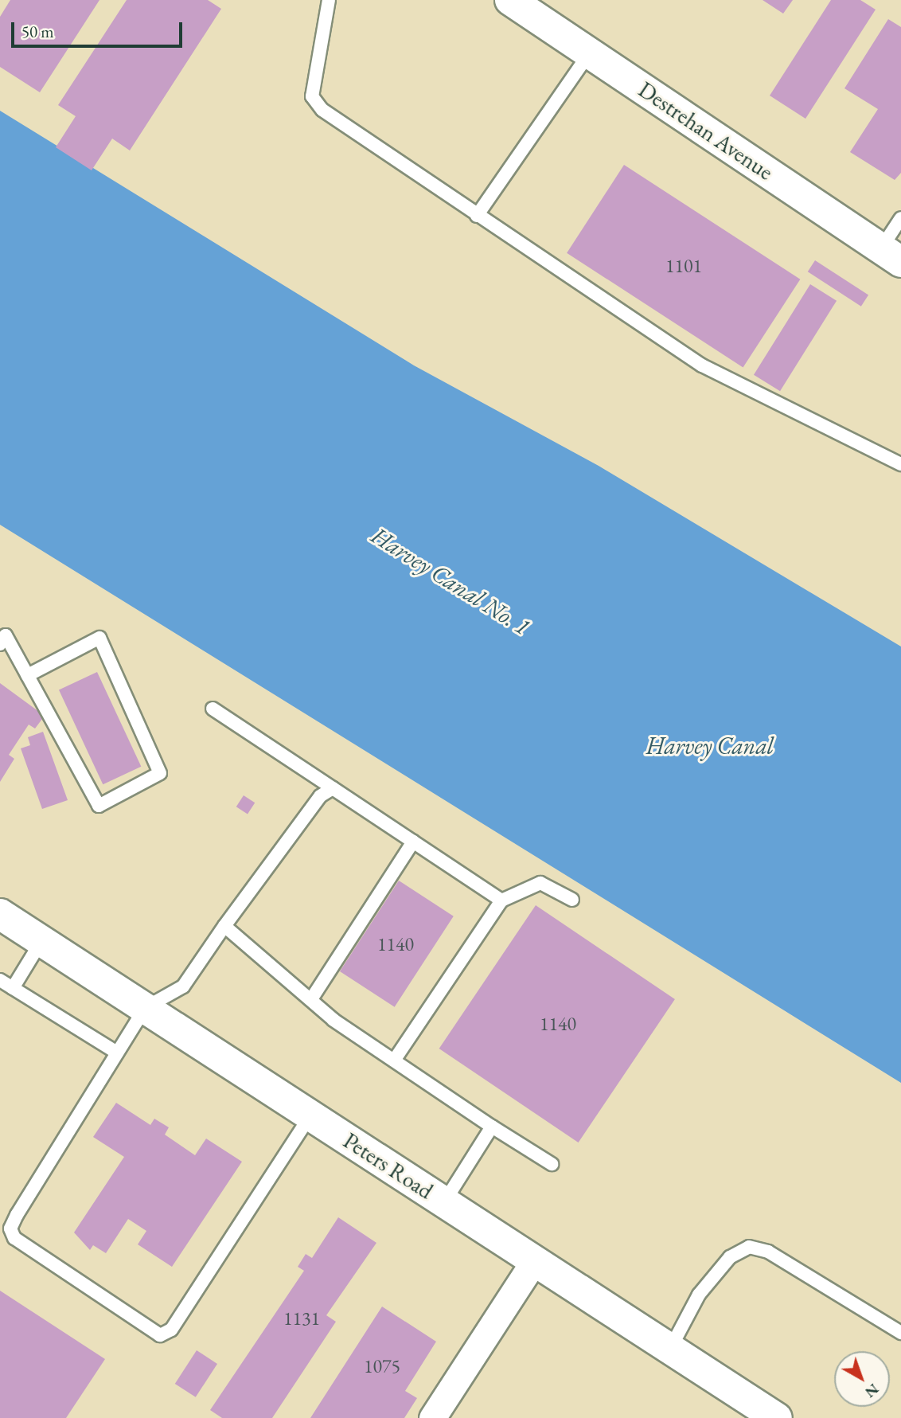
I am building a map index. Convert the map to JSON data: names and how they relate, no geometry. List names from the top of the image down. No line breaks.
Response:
{"streets":{"main road":["Destrehan Avenue","Peters Road"]},"water":["Harvey Canal No. 1","Harvey Canal"],"house_numbers":["1101","1140","1140","1131","1075"],"scale_bar":"50 m","north":"bottom right"}
